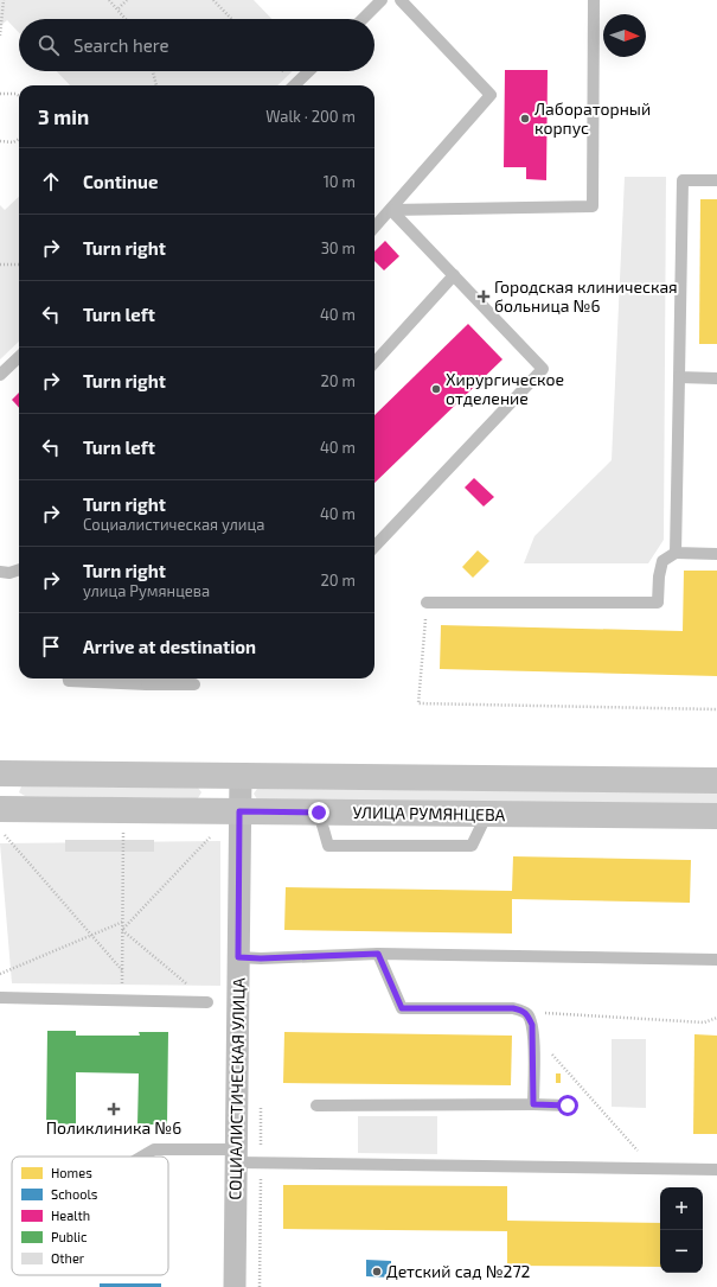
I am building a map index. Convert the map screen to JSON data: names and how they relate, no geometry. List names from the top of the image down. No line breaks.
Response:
{"streets":{"main road":["УЛИЦА РУМЯНЦЕВА"],"street":["СОЦИАЛИСТИЧЕСКАЯ УЛИЦА"]},"crossings":[["УЛИЦА РУМЯНЦЕВА","СОЦИАЛИСТИЧЕСКАЯ УЛИЦА"]],"places":{"other":["Лабораторный корпус","Хирургическое отделение","Детский сад №272"],"health":["Городская клиническая больница №6","Поликлиника №6"]},"legend":["Homes","Schools","Health","Public","Other"],"north":"right","page":{"search":"Search here","heading":["3 min","Walk · 200 m"],"list":[["Continue","10 m"],["Turn right","30 m"],["Turn left","40 m"],["Turn right","20 m"],["Turn left","40 m"],["Turn right","Социалистическая улица","40 m"],["Turn right","улица Румянцева","20 m"],"Arrive at destination"],"map_buttons":["+","−"]}}
